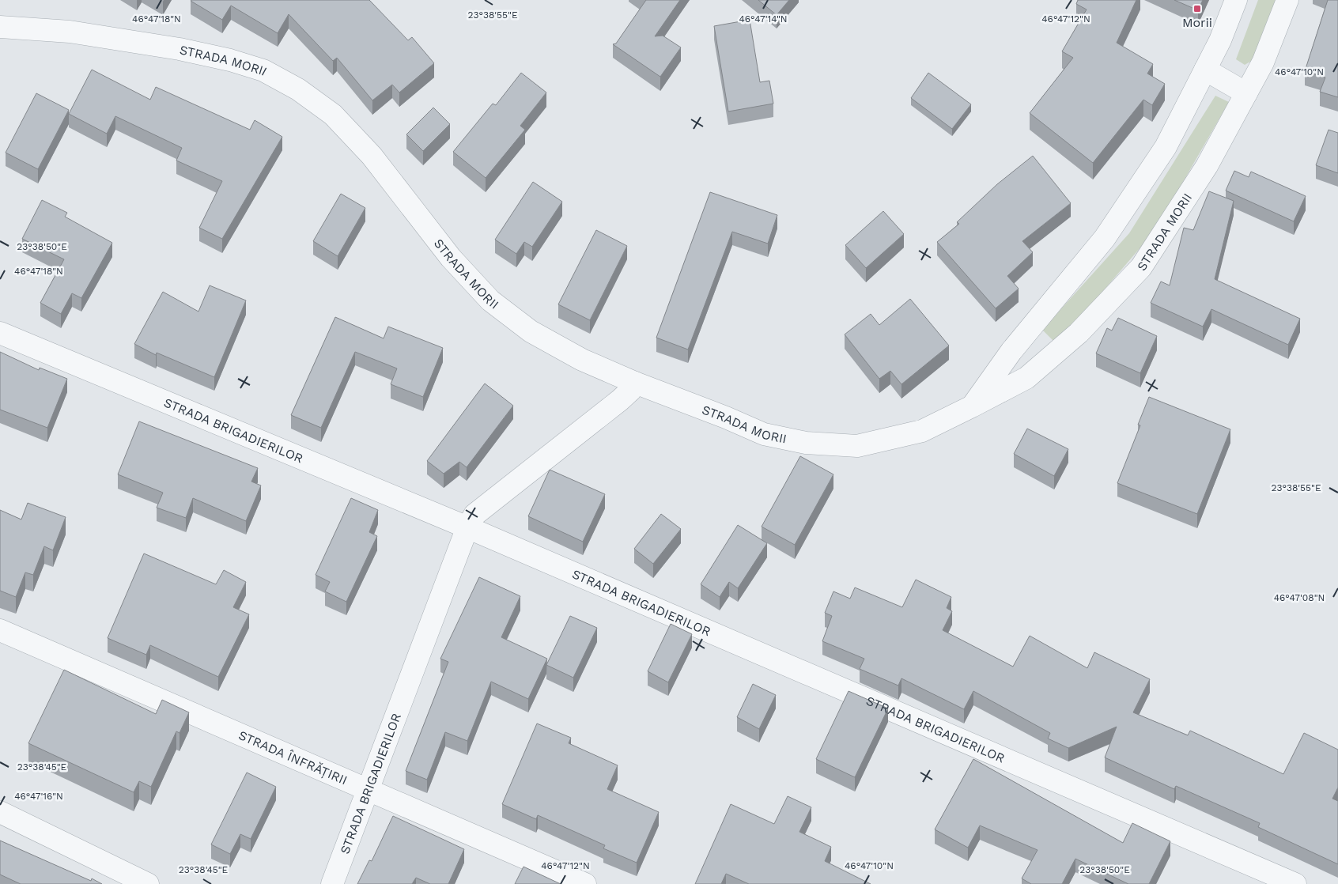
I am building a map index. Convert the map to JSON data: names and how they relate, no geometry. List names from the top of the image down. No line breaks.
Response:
{"streets":{"street":["STRADA MORII","STRADA BRIGADIERILOR","STRADA ÎNFRĂȚIRII"]},"crossings":[["STRADA MORII","STRADA BRIGADIERILOR"],["STRADA BRIGADIERILOR","STRADA ÎNFRĂȚIRII"]],"places":{"transit":["Morii"]},"coordinates":["23°38'55\"E","46°47'14\"N","46°47'12\"N","46°47'18\"N","46°47'10\"N","23°38'50\"E","46°47'08\"N","23°38'45\"E","46°47'16\"N"]}
